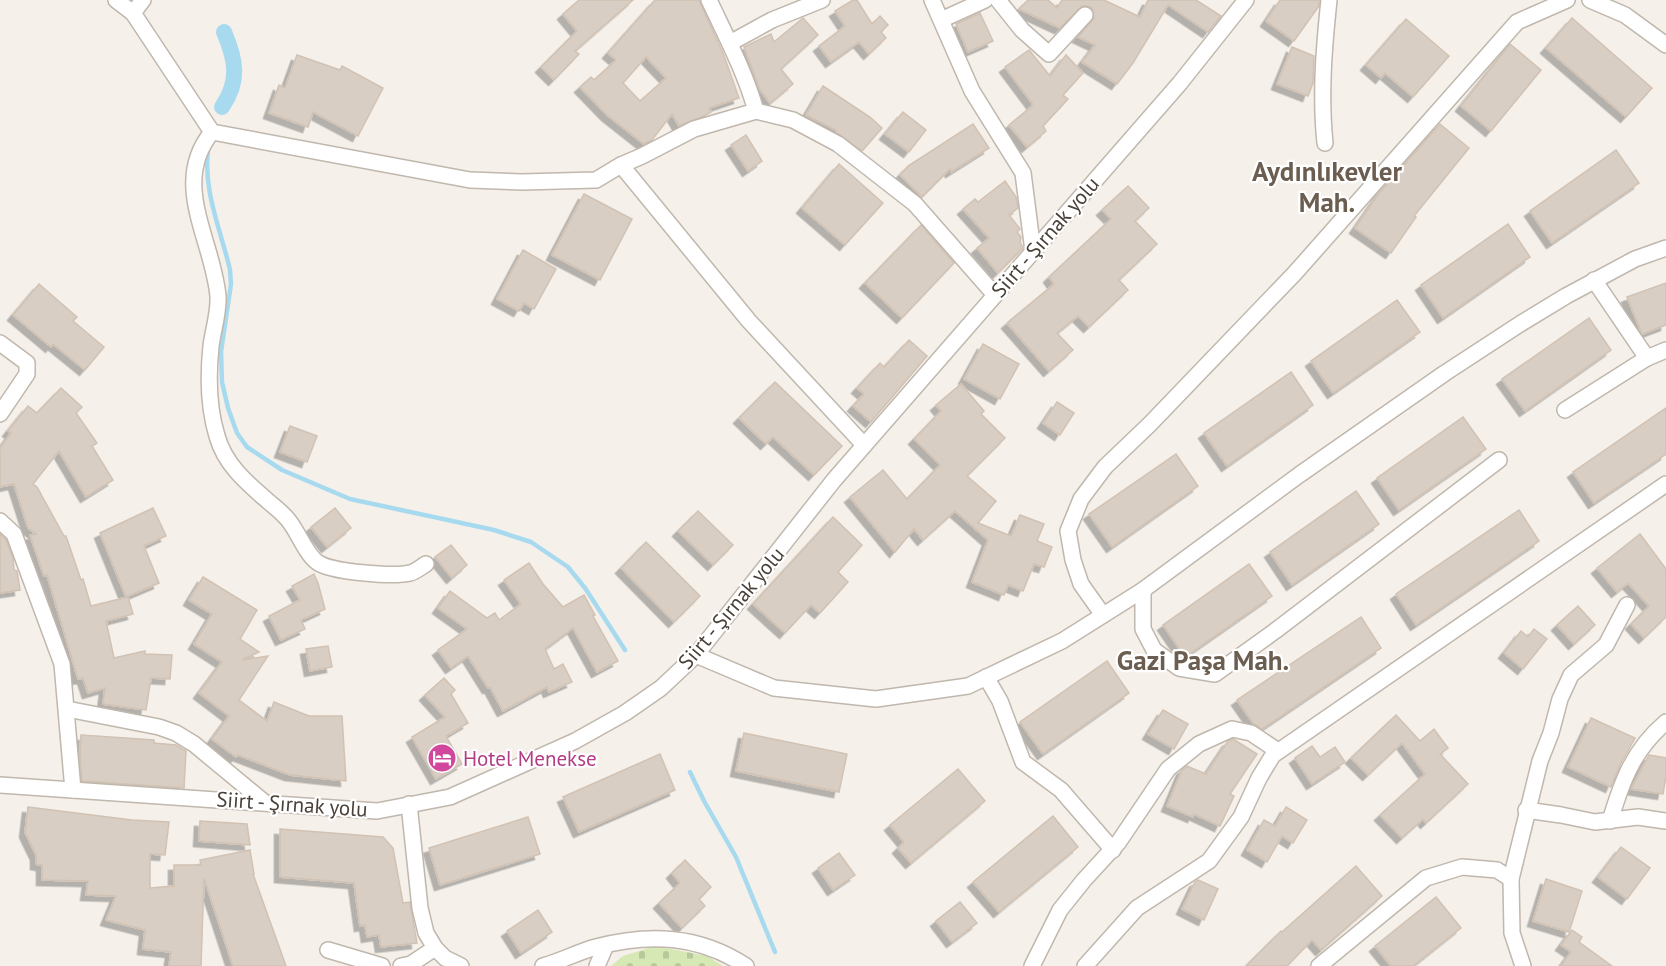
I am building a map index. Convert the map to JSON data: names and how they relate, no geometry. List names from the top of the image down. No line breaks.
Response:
{"streets":{"street":["Siirt - Şırnak yolu"]},"districts":["Aydınlıkevler Mah.","Gazi Paşa Mah."],"places":{"hotel":["Hotel Menekse"]}}
